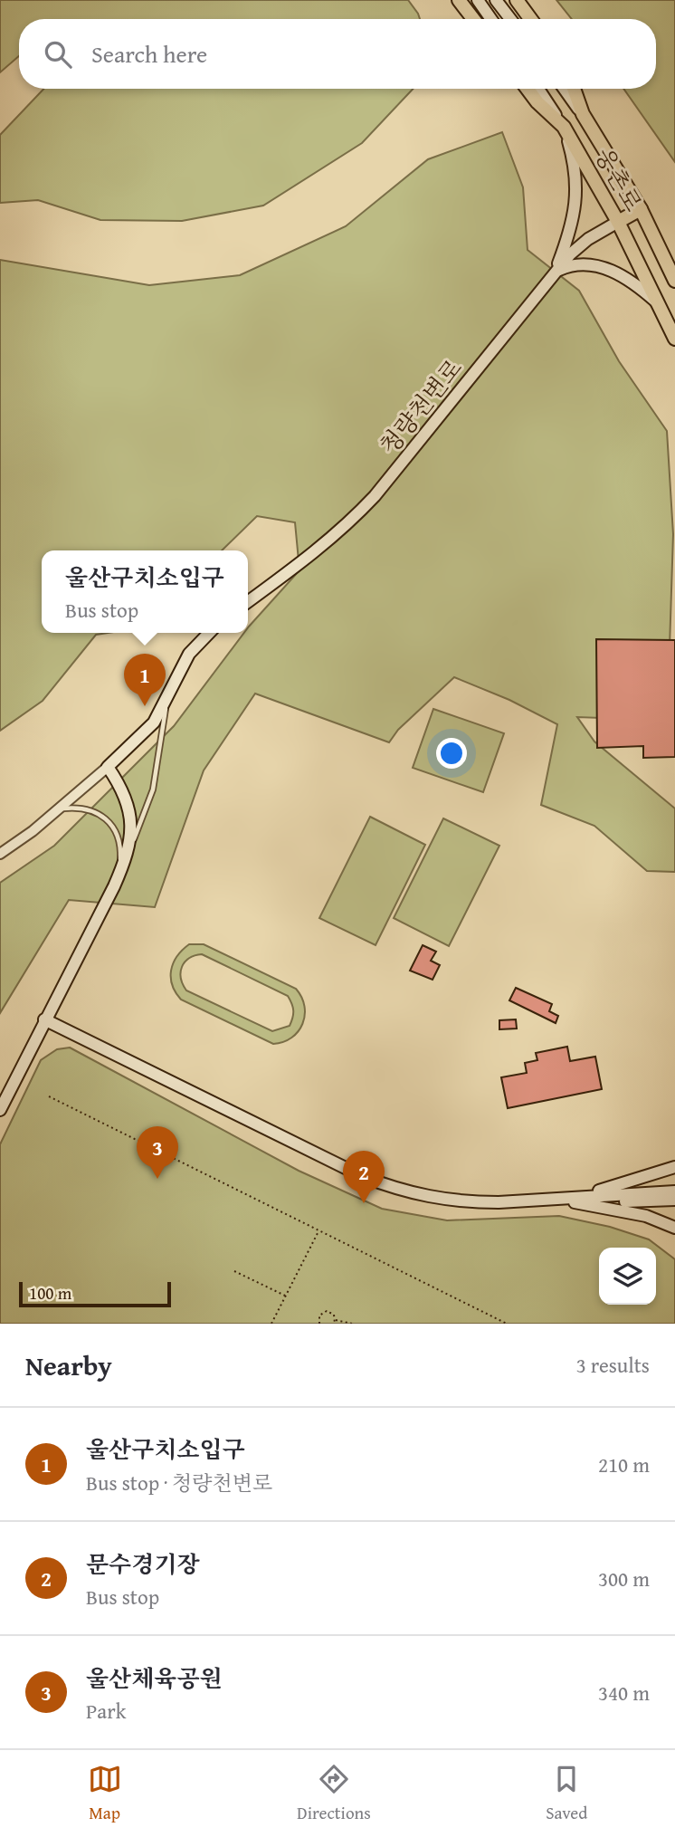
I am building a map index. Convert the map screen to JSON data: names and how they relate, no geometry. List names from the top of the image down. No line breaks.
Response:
{"streets":{"main road":["웅촌로","청량천변로"]},"crossings":[["웅촌로","청량천변로"]],"scale_bar":"100 m","page":{"search":"Search here","popup":["울산구치소입구","Bus stop"],"pins":["1","3","2"],"scale":"100 m","heading":["Nearby","3 results"],"list":[{"mark":"1","name":"울산구치소입구","note":"Bus stop · 청량천변로","value":"210 m"},{"mark":"2","name":"문수경기장","note":"Bus stop","value":"300 m"},{"mark":"3","name":"울산체육공원","note":"Park","value":"340 m"}],"nav":["Map","Directions","Saved"]}}
